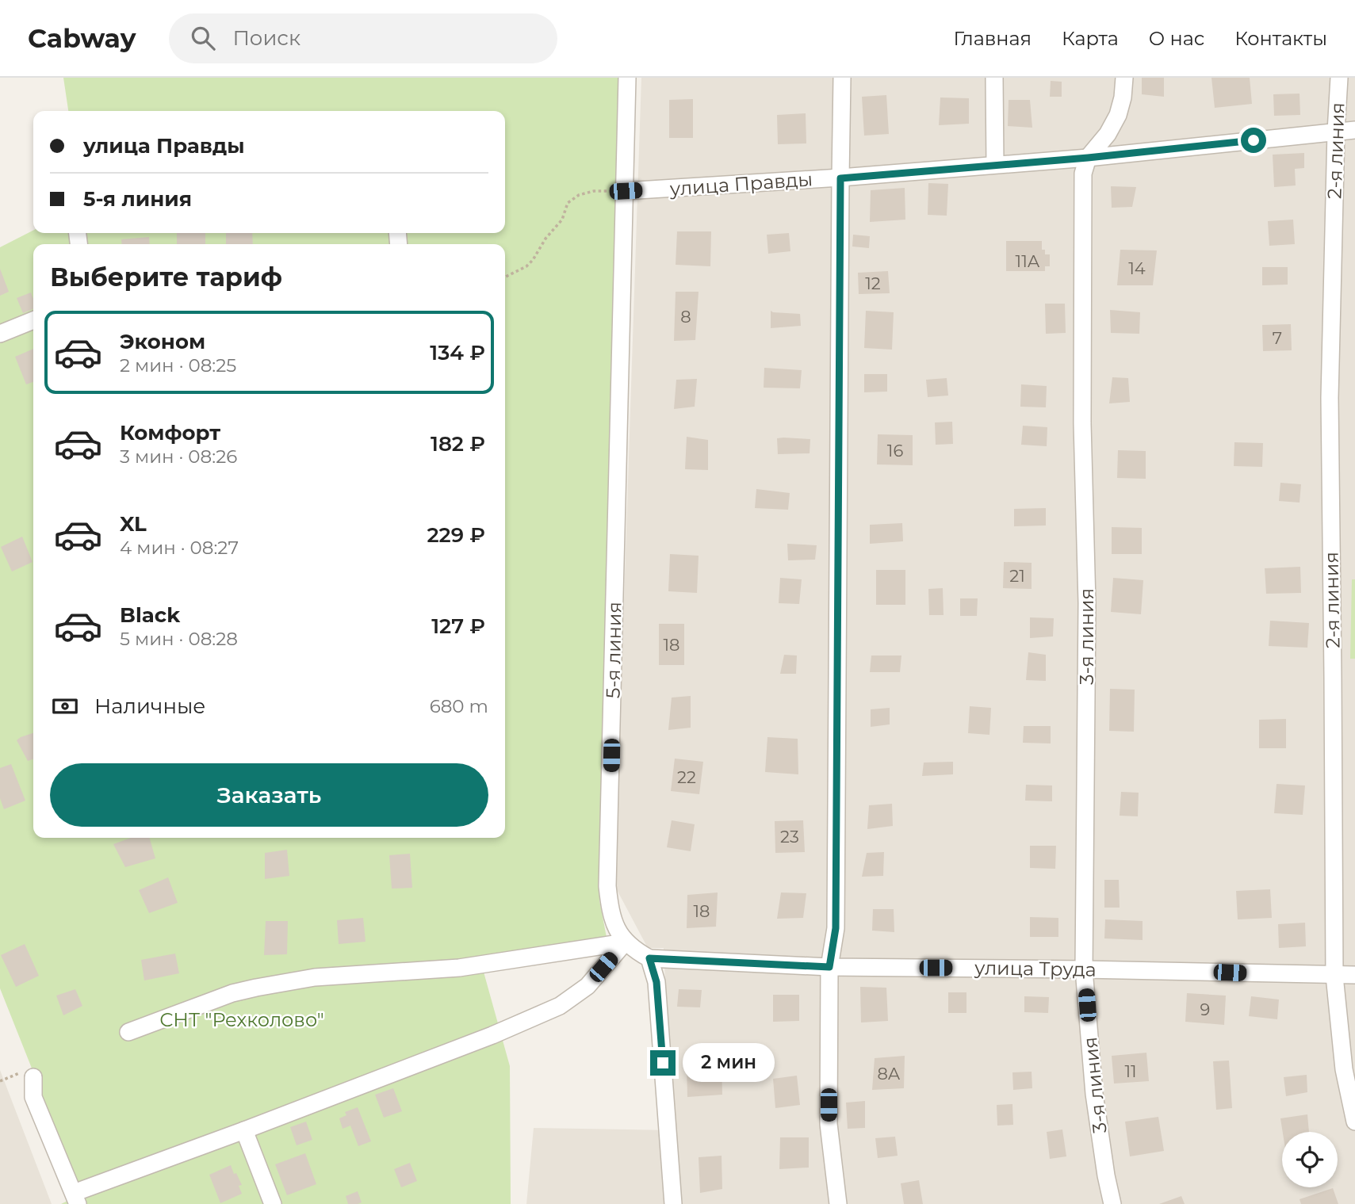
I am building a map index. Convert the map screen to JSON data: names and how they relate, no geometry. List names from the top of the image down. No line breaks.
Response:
{"streets":{"street":["2-я линия","улица Правды","3-я линия","5-я линия","улица Труда"]},"crossings":[["2-я линия","улица Правды"],["2-я линия","улица Труда"],["улица Правды","3-я линия"],["улица Правды","5-я линия"],["3-я линия","улица Труда"]],"parks":["СНТ \"Рехколово\""],"house_numbers":["11А","14","12","8","7","16","21","18","22","23","18","9","11","8А"],"page":{"header":"Cabway","search":"Поиск","nav":["Главная","Карта","О нас","Контакты"],"banner":["улица Правды","5-я линия"],"heading":"Выберите тариф","list":[{"name":"Эконом","note":"2 мин · 08:25","value":"134 ₽"},{"name":"Комфорт","note":"3 мин · 08:26","value":"182 ₽"},{"name":"XL","note":"4 мин · 08:27","value":"229 ₽"},{"name":"Black","note":"5 мин · 08:28","value":"127 ₽"}],"pay":["Наличные","680 m"],"buttons":"Заказать","bubble":"2 мин"}}
